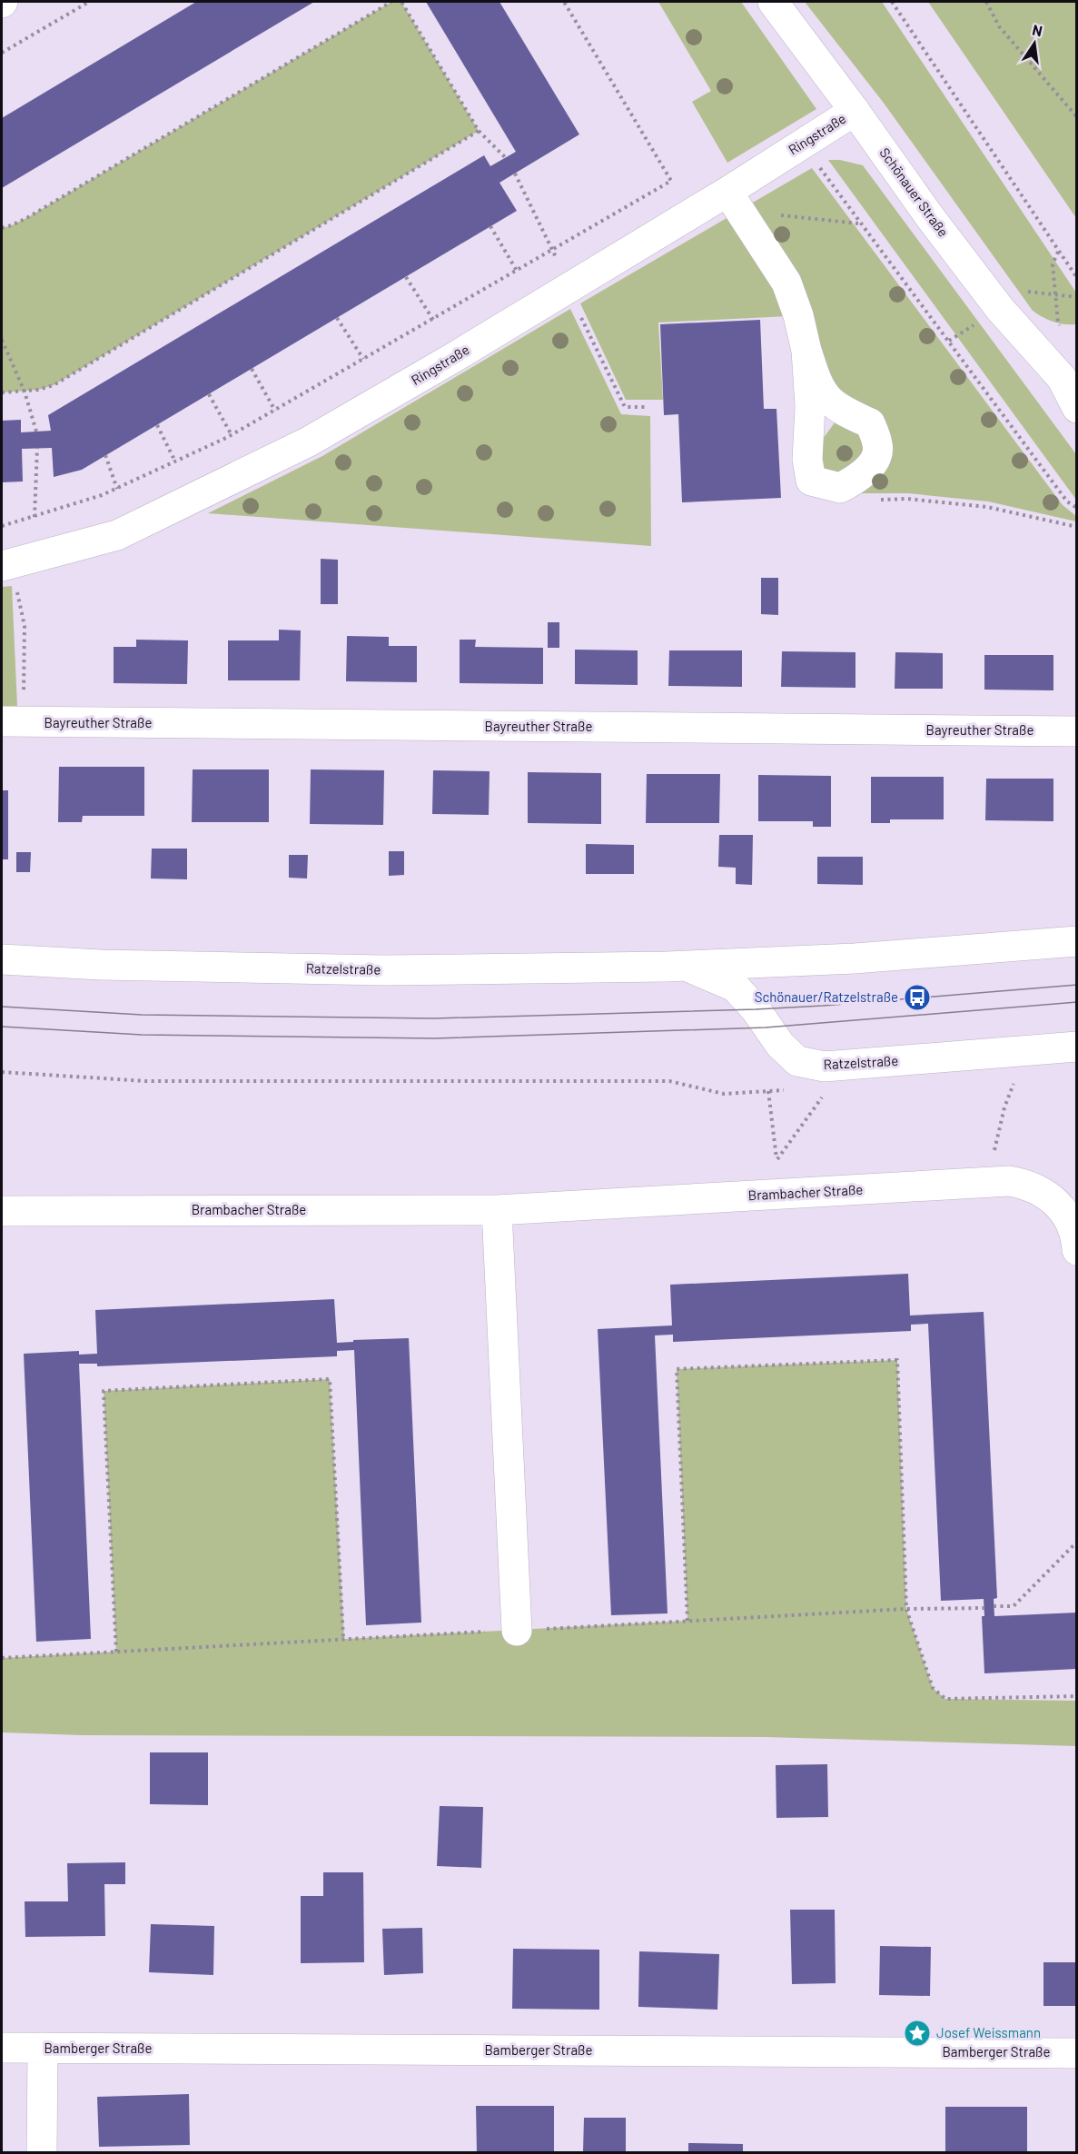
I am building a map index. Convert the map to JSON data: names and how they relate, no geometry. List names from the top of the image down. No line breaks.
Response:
{"streets":{"street":["Ringstraße","Schönauer Straße","Bayreuther Straße","Ratzelstraße","Brambacher Straße","Bamberger Straße"]},"crossings":[["Ringstraße","Schönauer Straße"]],"places":{"bus stop":["Schönauer/Ratzelstraße"],"place":["Josef Weissmann"]},"north":"top"}
